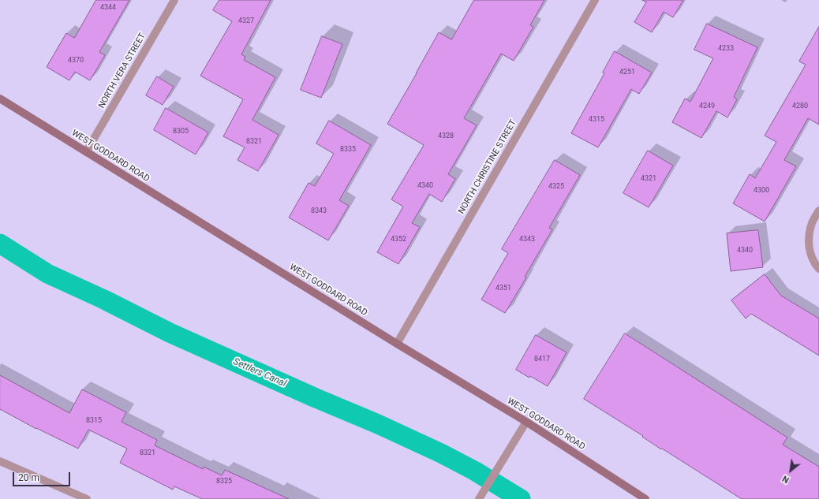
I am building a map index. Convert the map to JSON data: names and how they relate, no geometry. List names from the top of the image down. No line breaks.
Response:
{"streets":{"street":["NORTH VERA STREET","WEST GODDARD ROAD","NORTH CHRISTINE STREET"]},"crossings":[["NORTH VERA STREET","WEST GODDARD ROAD"],["WEST GODDARD ROAD","NORTH CHRISTINE STREET"]],"water":["Settlers Canal"],"house_numbers":["4344","4327","4233","4370","4251","4249","4280","4315","8305","4328","8321","8335","4321","4340","4325","4300","8343","4352","4343","4340","4351","8417","8315","8321","8325"],"scale_bar":"20 m","north":"bottom left"}
